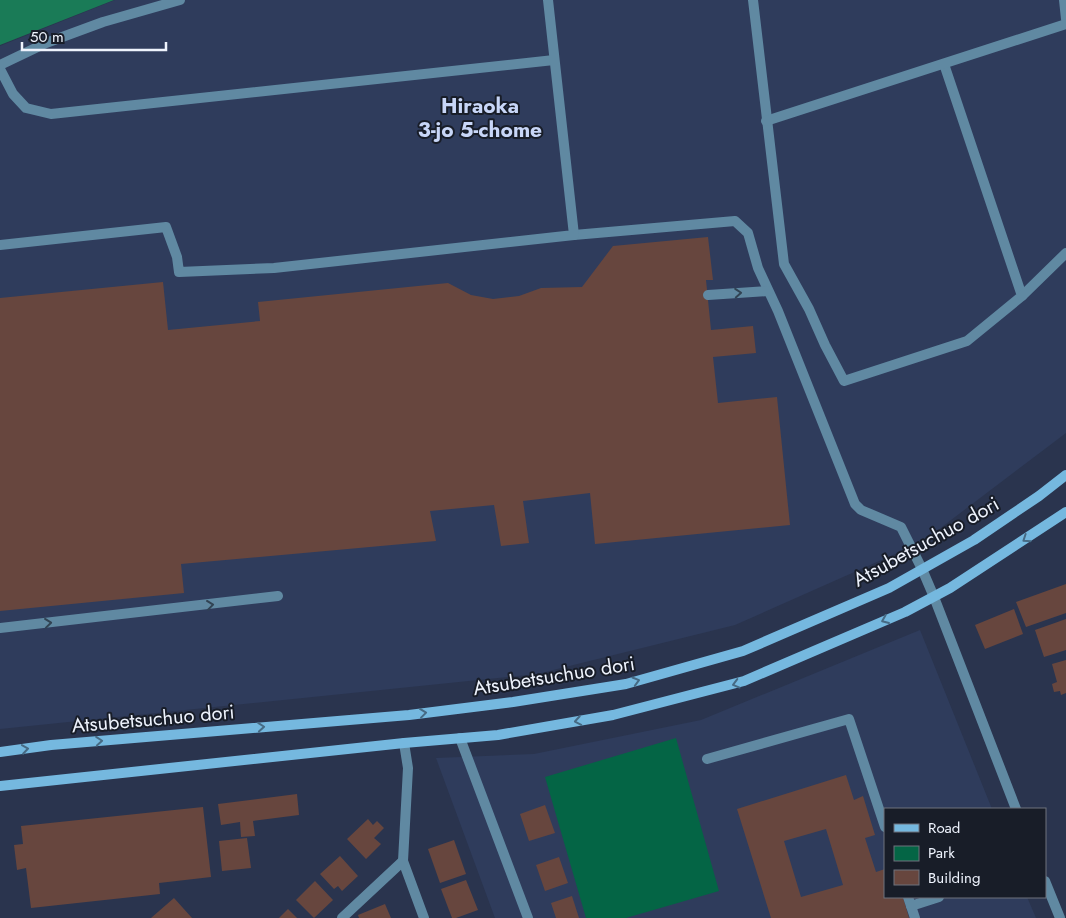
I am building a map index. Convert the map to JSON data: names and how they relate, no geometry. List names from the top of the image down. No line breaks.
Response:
{"streets":{"main road":["Atsubetsuchuo dori"]},"districts":["Hiraoka 3-jo 5-chome"],"legend":["Road","Park","Building"],"scale_bar":"50 m"}
